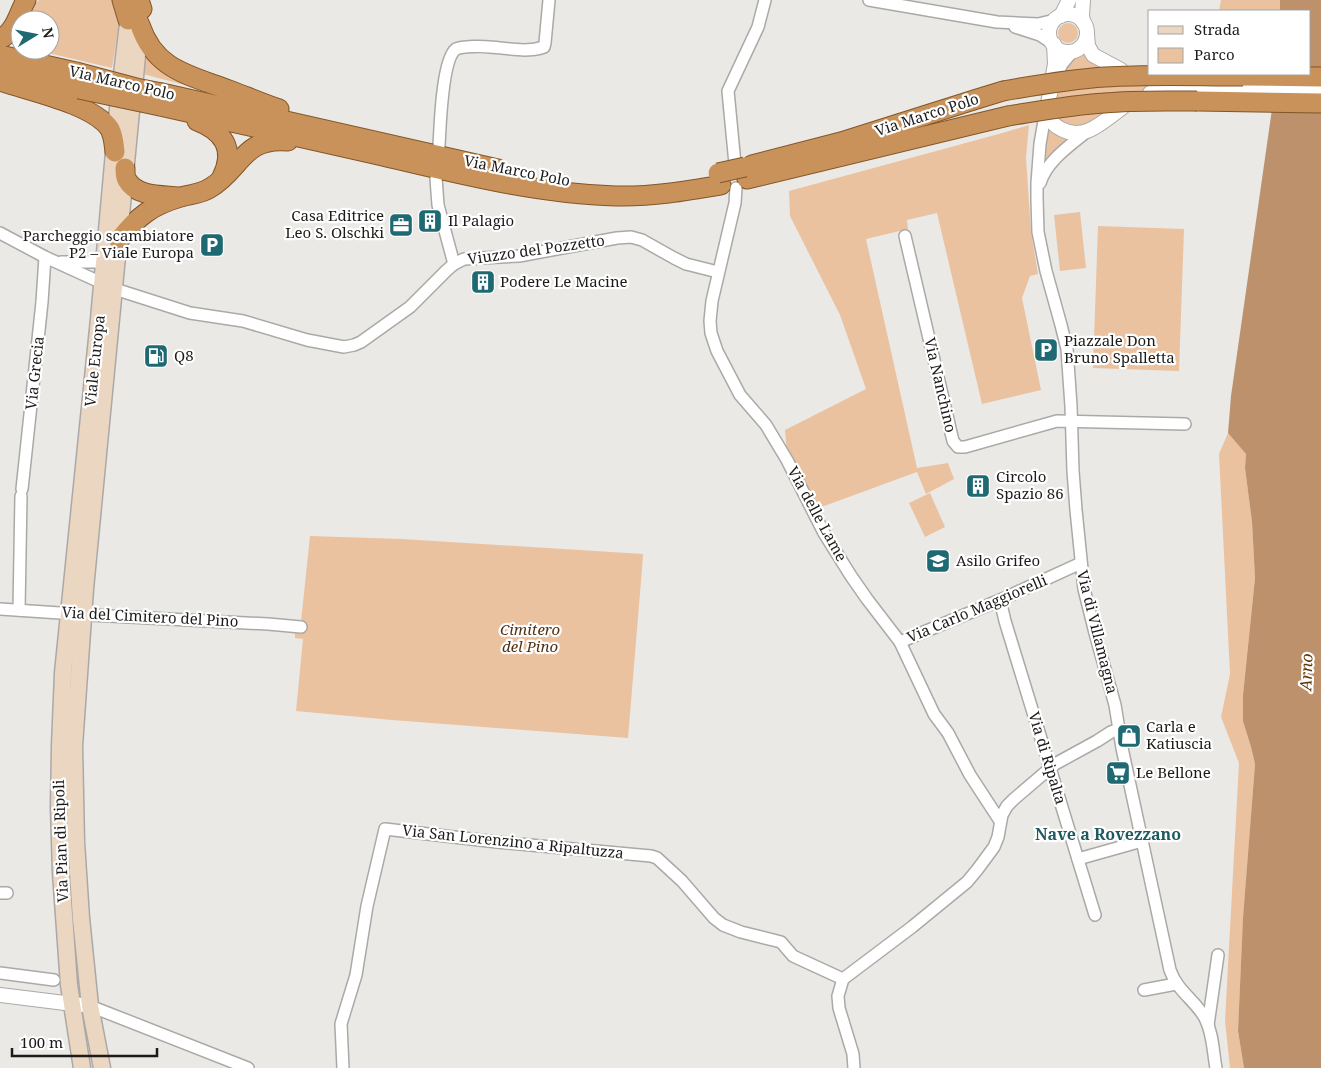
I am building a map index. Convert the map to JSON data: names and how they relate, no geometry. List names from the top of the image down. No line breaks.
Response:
{"streets":{"highway":["Via Marco Polo"],"main road":["Viale Europa","Via Pian di Ripoli"],"street":["Viuzzo del Pozzetto","Via Grecia","Via Nanchino","Via delle Lame","Via Carlo Maggiorelli","Via del Cimitero del Pino","Via di Villamagna","Via di Ripalta","Via San Lorenzino a Ripaltuzza"]},"crossings":[["Via Marco Polo","Via delle Lame"],["Viuzzo del Pozzetto","Viale Europa"],["Viuzzo del Pozzetto","Via Grecia"],["Viuzzo del Pozzetto","Via delle Lame"],["Viale Europa","Via del Cimitero del Pino"],["Viale Europa","Via Pian di Ripoli"],["Via Grecia","Via del Cimitero del Pino"],["Via Nanchino","Via di Villamagna"],["Via delle Lame","Via Carlo Maggiorelli"],["Via Carlo Maggiorelli","Via di Villamagna"],["Via Carlo Maggiorelli","Via di Ripalta"],["Via del Cimitero del Pino","Via Pian di Ripoli"]],"districts":["Nave a Rovezzano"],"water":["Arno"],"parks":["Cimitero del Pino"],"places":{"building":["Il Palagio","Podere Le Macine","Circolo Spazio 86"],"office":["Casa Editrice Leo S. Olschki"],"parking":["Parcheggio scambiatore P2 – Viale Europa","Piazzale Don Bruno Spalletta"],"fuel station":["Q8"],"school or university":["Asilo Grifeo"],"shop":["Carla e Katiuscia"],"supermarket":["Le Bellone"]},"legend":["Strada","Parco"],"scale_bar":"100 m","north":"right"}
